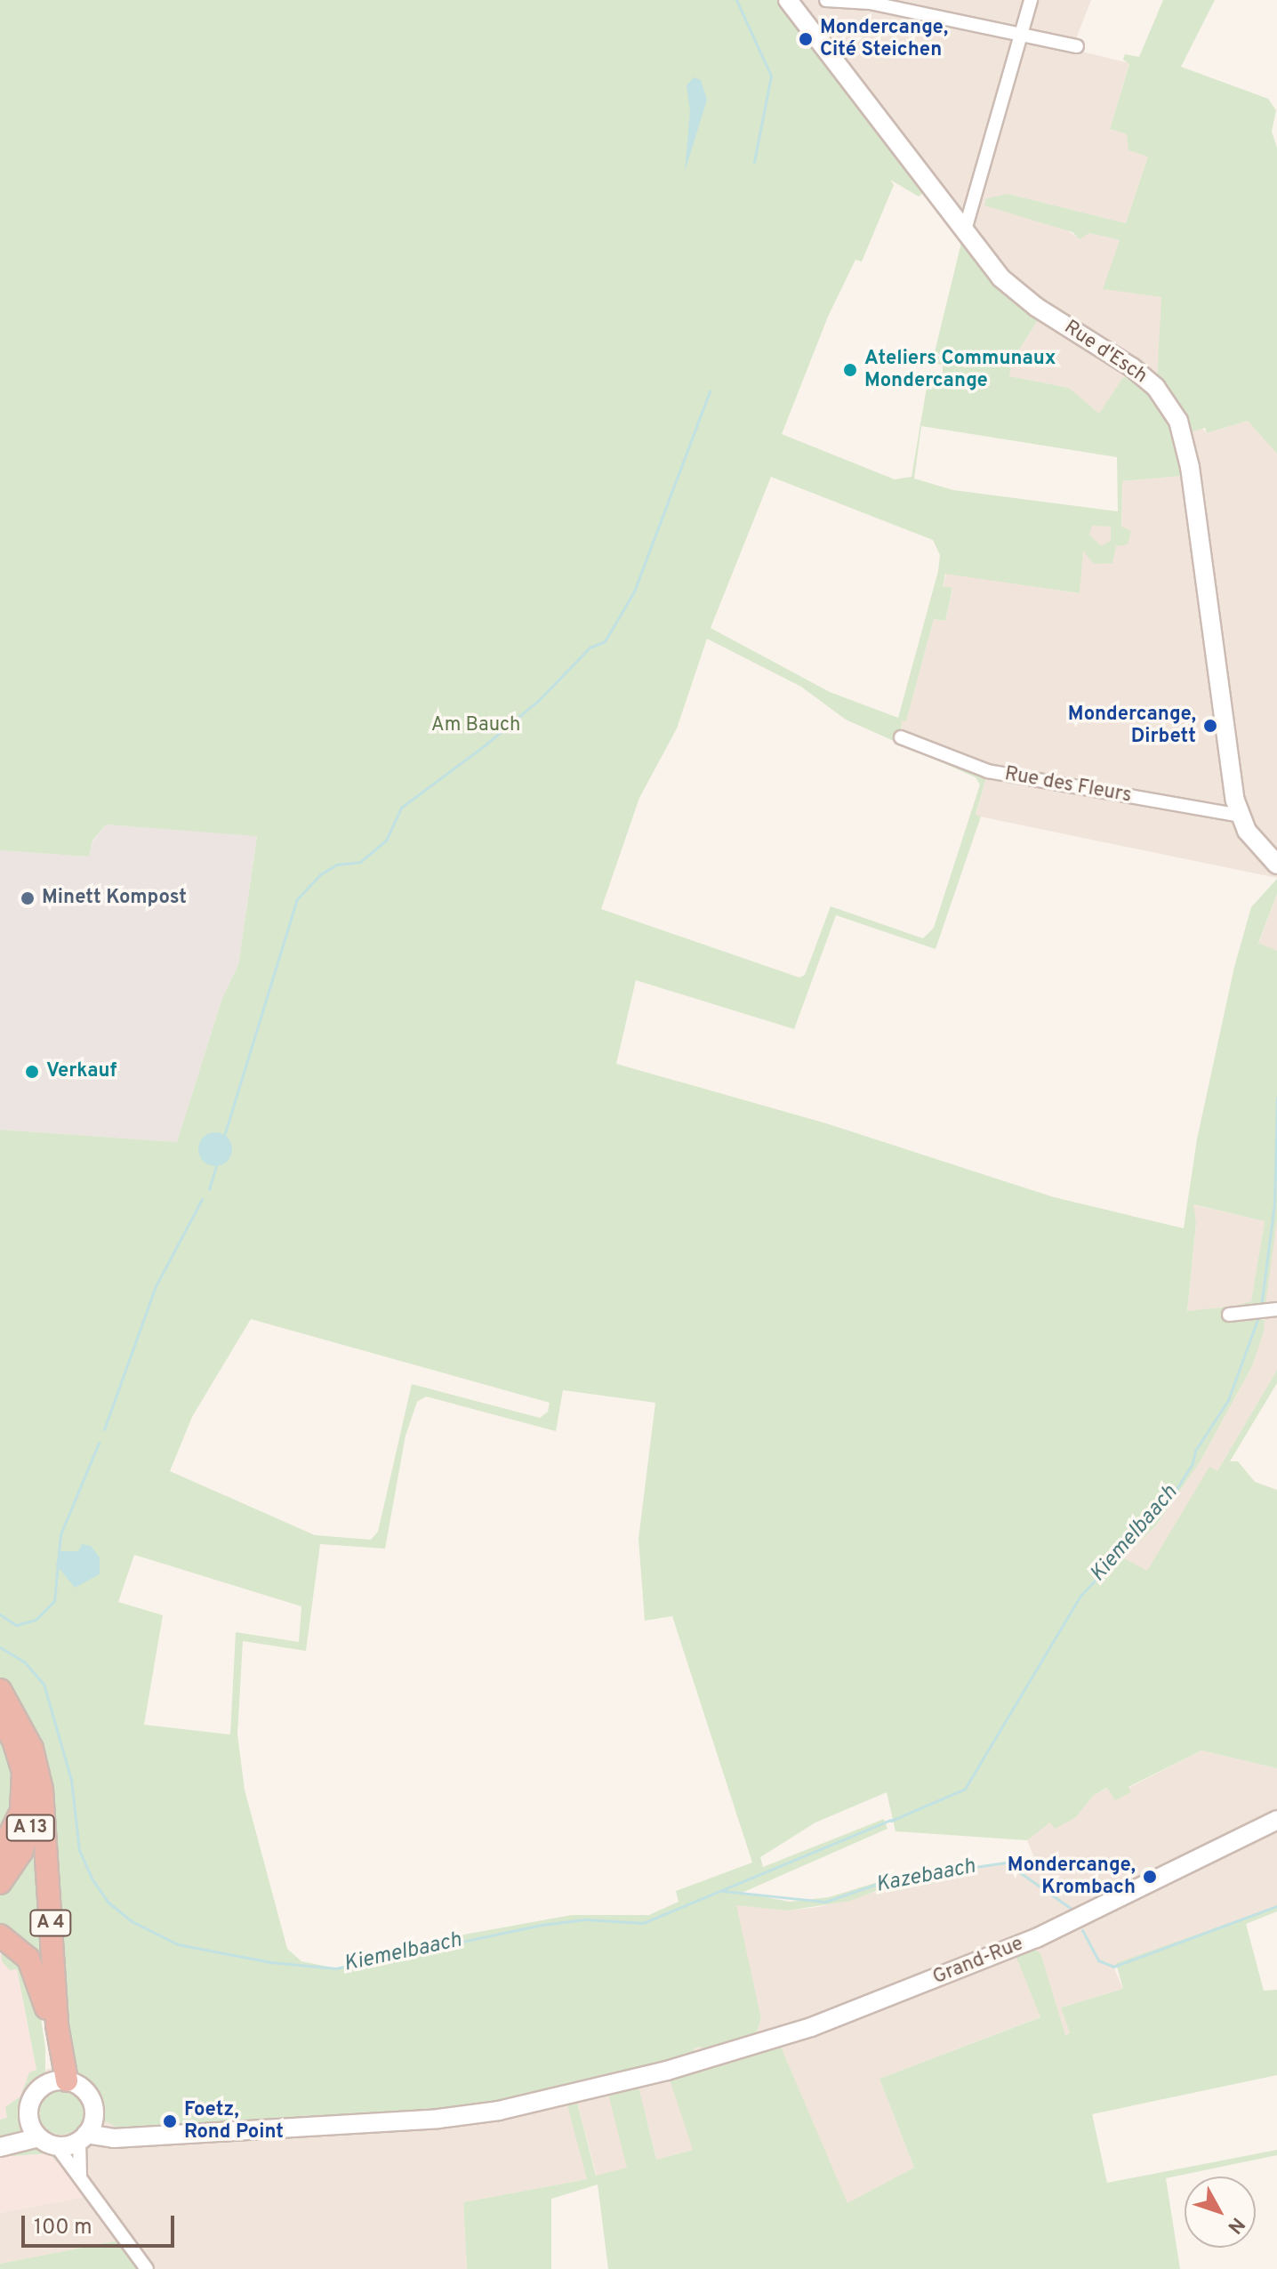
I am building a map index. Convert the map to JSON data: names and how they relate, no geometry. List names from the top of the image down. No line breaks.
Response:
{"streets":{"highway":["A 13","A 4"],"main road":["Rue d'Esch","Grand-Rue"],"street":["Rue des Fleurs"]},"crossings":[["Rue d'Esch","Rue des Fleurs"],["A 13","A 4"],["A 4","Grand-Rue"]],"water":["Kiemelbaach","Kazebaach"],"parks":["Am Bauch"],"places":["Mondercange, Cité Steichen","Ateliers Communaux Mondercange","Mondercange, Dirbett","Minett Kompost","Verkauf","Mondercange, Krombach","Foetz, Rond Point"],"scale_bar":"100 m","north":"bottom right"}
